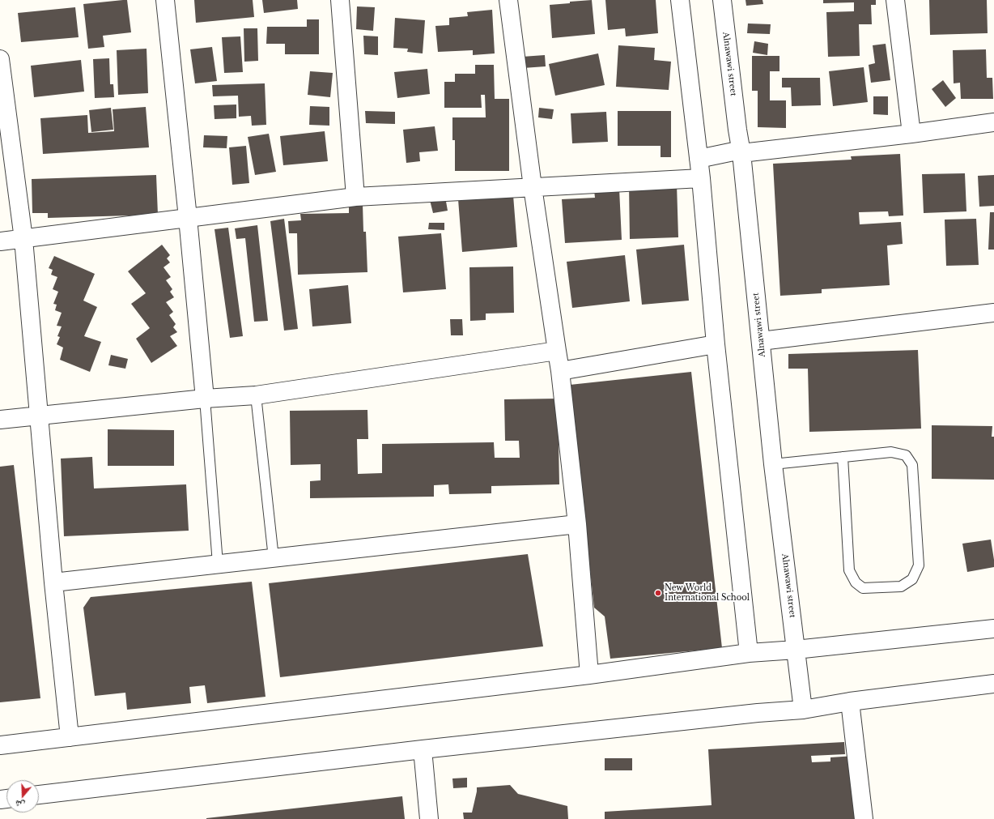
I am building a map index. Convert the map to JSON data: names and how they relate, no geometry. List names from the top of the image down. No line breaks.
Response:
{"streets":{"street":["Alnawawi street"]},"places":["New World International School"],"north":"bottom"}
